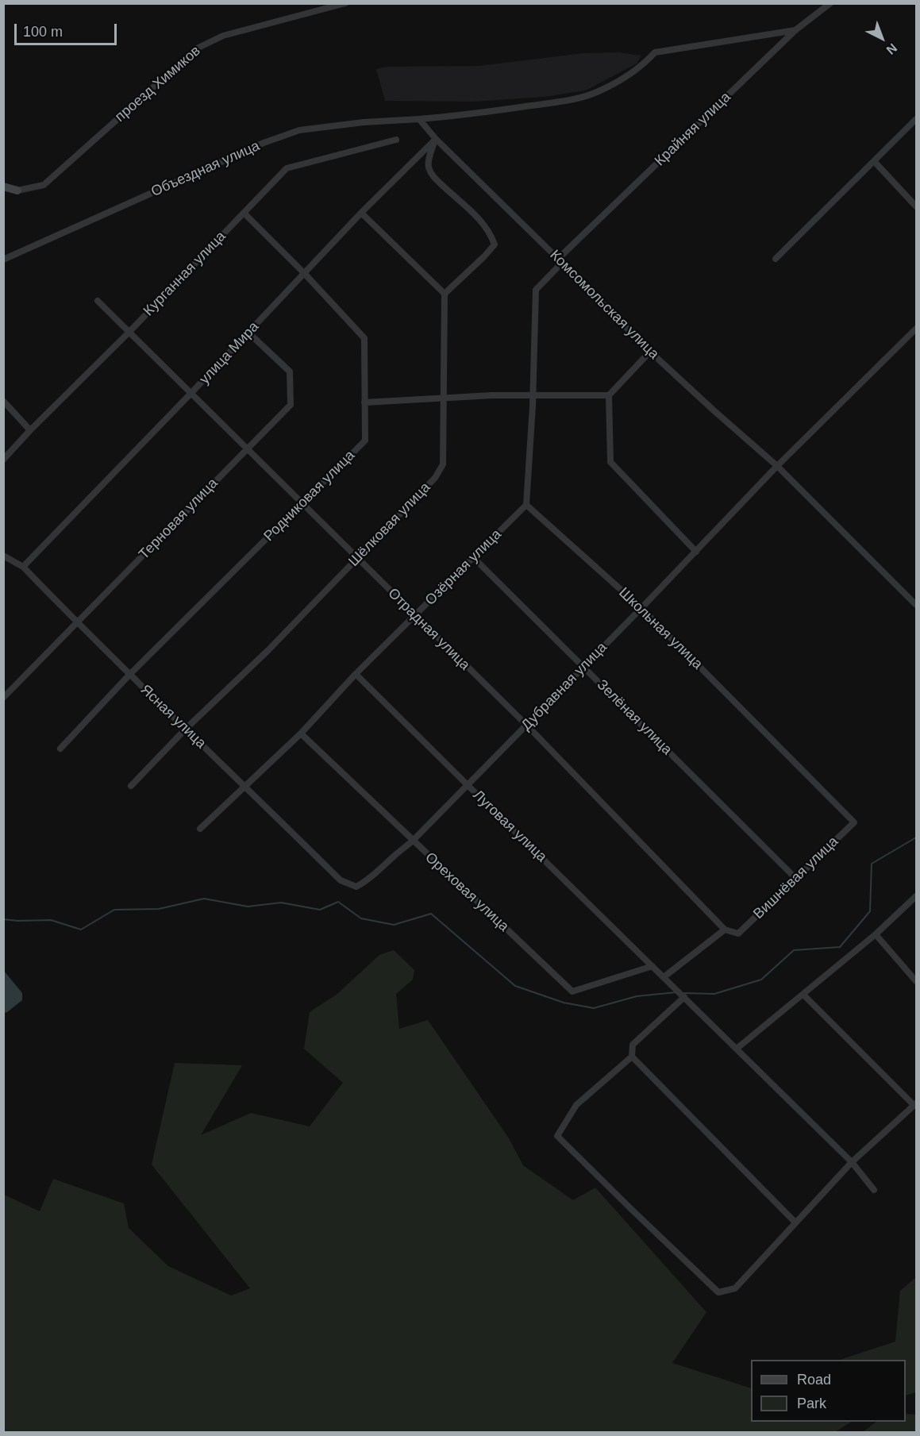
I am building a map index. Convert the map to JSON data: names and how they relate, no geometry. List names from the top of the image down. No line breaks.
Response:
{"streets":{"street":["проезд Химиков","Крайняя улица","Объездная улица","Курганная улица","Комсомольская улица","улица Мира","Родниковая улица","Терновая улица","Шёлковая улица","Озёрная улица","Школьная улица","Отрадная улица","Дубравная улица","Ясная улица","Зелёная улица","Луговая улица","Вишнёвая улица","Ореховая улица"]},"crossings":[["Крайняя улица","Объездная улица"],["Крайняя улица","Комсомольская улица"],["Объездная улица","Комсомольская улица"],["Курганная улица","Родниковая улица"],["Курганная улица","Отрадная улица"],["Комсомольская улица","улица Мира"],["Комсомольская улица","Дубравная улица"],["улица Мира","Родниковая улица"],["улица Мира","Терновая улица"],["улица Мира","Отрадная улица"],["улица Мира","Ясная улица"],["Родниковая улица","Отрадная улица"],["Родниковая улица","Ясная улица"],["Терновая улица","Отрадная улица"],["Терновая улица","Ясная улица"],["Шёлковая улица","Отрадная улица"],["Шёлковая улица","Ясная улица"],["Озёрная улица","Школьная улица"],["Озёрная улица","Отрадная улица"],["Озёрная улица","Ясная улица"],["Озёрная улица","Зелёная улица"],["Озёрная улица","Луговая улица"],["Озёрная улица","Ореховая улица"],["Школьная улица","Дубравная улица"],["Школьная улица","Вишнёвая улица"],["Отрадная улица","Дубравная улица"],["Отрадная улица","Вишнёвая улица"],["Дубравная улица","Ясная улица"],["Дубравная улица","Зелёная улица"],["Дубравная улица","Луговая улица"],["Дубравная улица","Ореховая улица"],["Зелёная улица","Вишнёвая улица"],["Луговая улица","Ореховая улица"]],"legend":["Road","Park"],"scale_bar":"100 m","north":"bottom right"}
